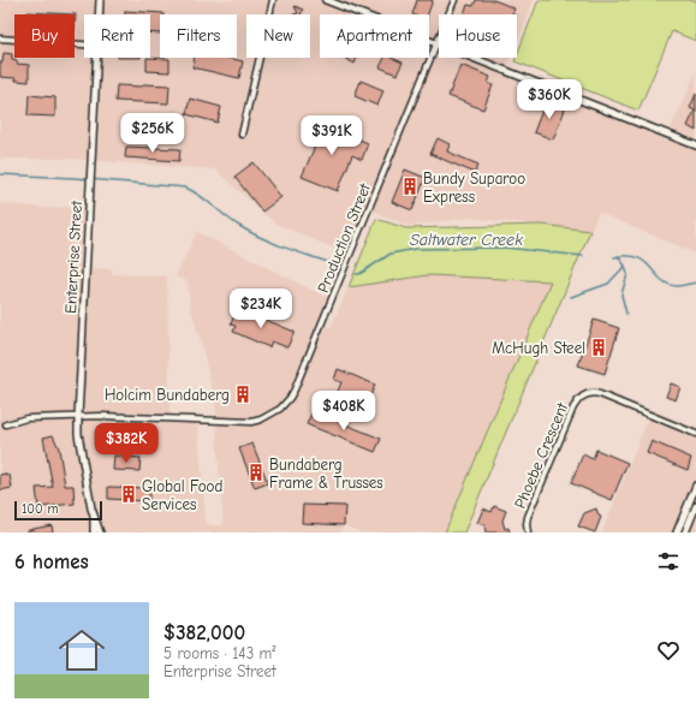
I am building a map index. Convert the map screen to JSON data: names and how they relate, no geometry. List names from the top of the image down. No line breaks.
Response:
{"streets":{"street":["Production Street","Enterprise Street","Phoebe Crescent"]},"crossings":[["Production Street","Enterprise Street"]],"water":["Saltwater Creek"],"places":{"building":["Bundy Suparoo Express","McHugh Steel","Holcim Bundaberg","Bundaberg Frame & Trusses","Global Food Services"]},"scale_bar":"100 m","page":{"chip":["Buy","Rent","Filters","New","Apartment","House"],"price":["$360K","$256K","$391K","$234K","$408K","$382K"],"scale":"100 m","heading":"6 homes","list":[{"name":"$382,000","note":"5 rooms · 143 m² · Enterprise Street"}]}}
